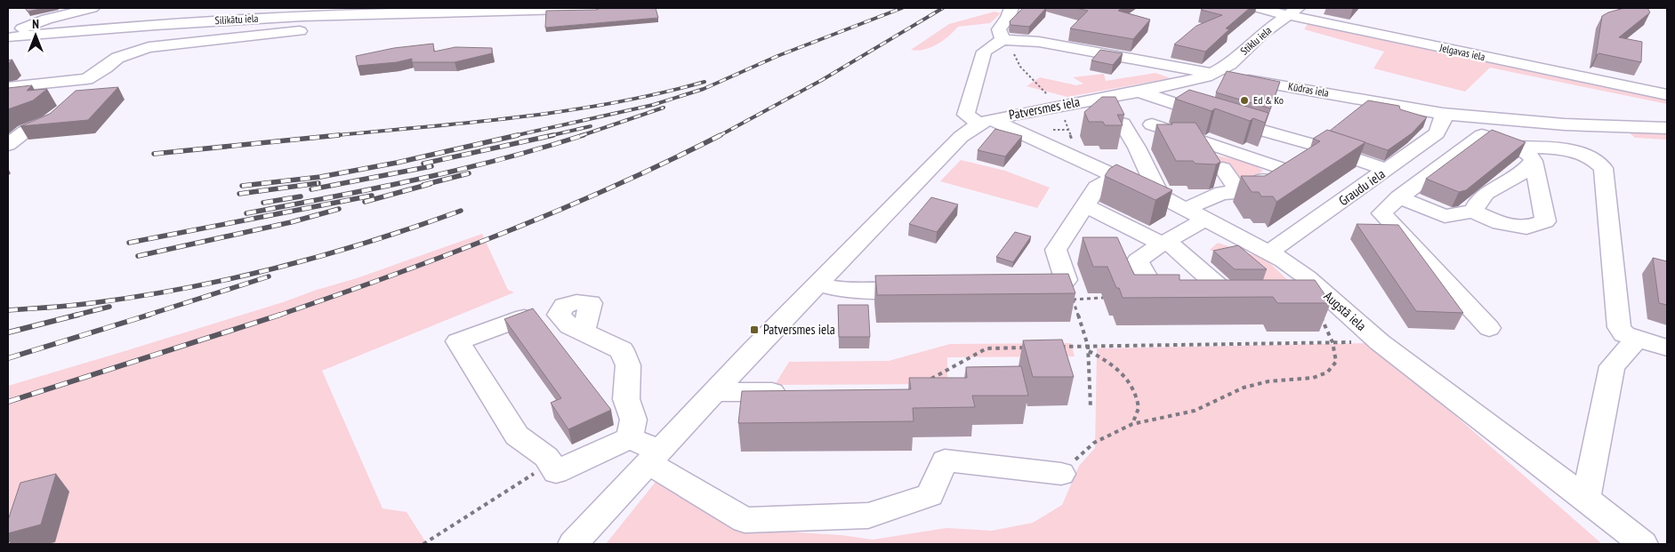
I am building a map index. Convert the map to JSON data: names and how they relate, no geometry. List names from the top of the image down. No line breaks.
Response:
{"streets":{"street":["Silikātu iela","Stiklu iela","Jelgavas iela","Kūdras iela","Patversmes iela","Graudu iela","Augstā iela"]},"crossings":[["Stiklu iela","Jelgavas iela"],["Stiklu iela","Kūdras iela"],["Stiklu iela","Patversmes iela"],["Kūdras iela","Patversmes iela"],["Kūdras iela","Graudu iela"],["Patversmes iela","Augstā iela"],["Graudu iela","Augstā iela"]],"places":{"other":["Ed & Ko"],"transit":["Patversmes iela"]},"north":"top"}
